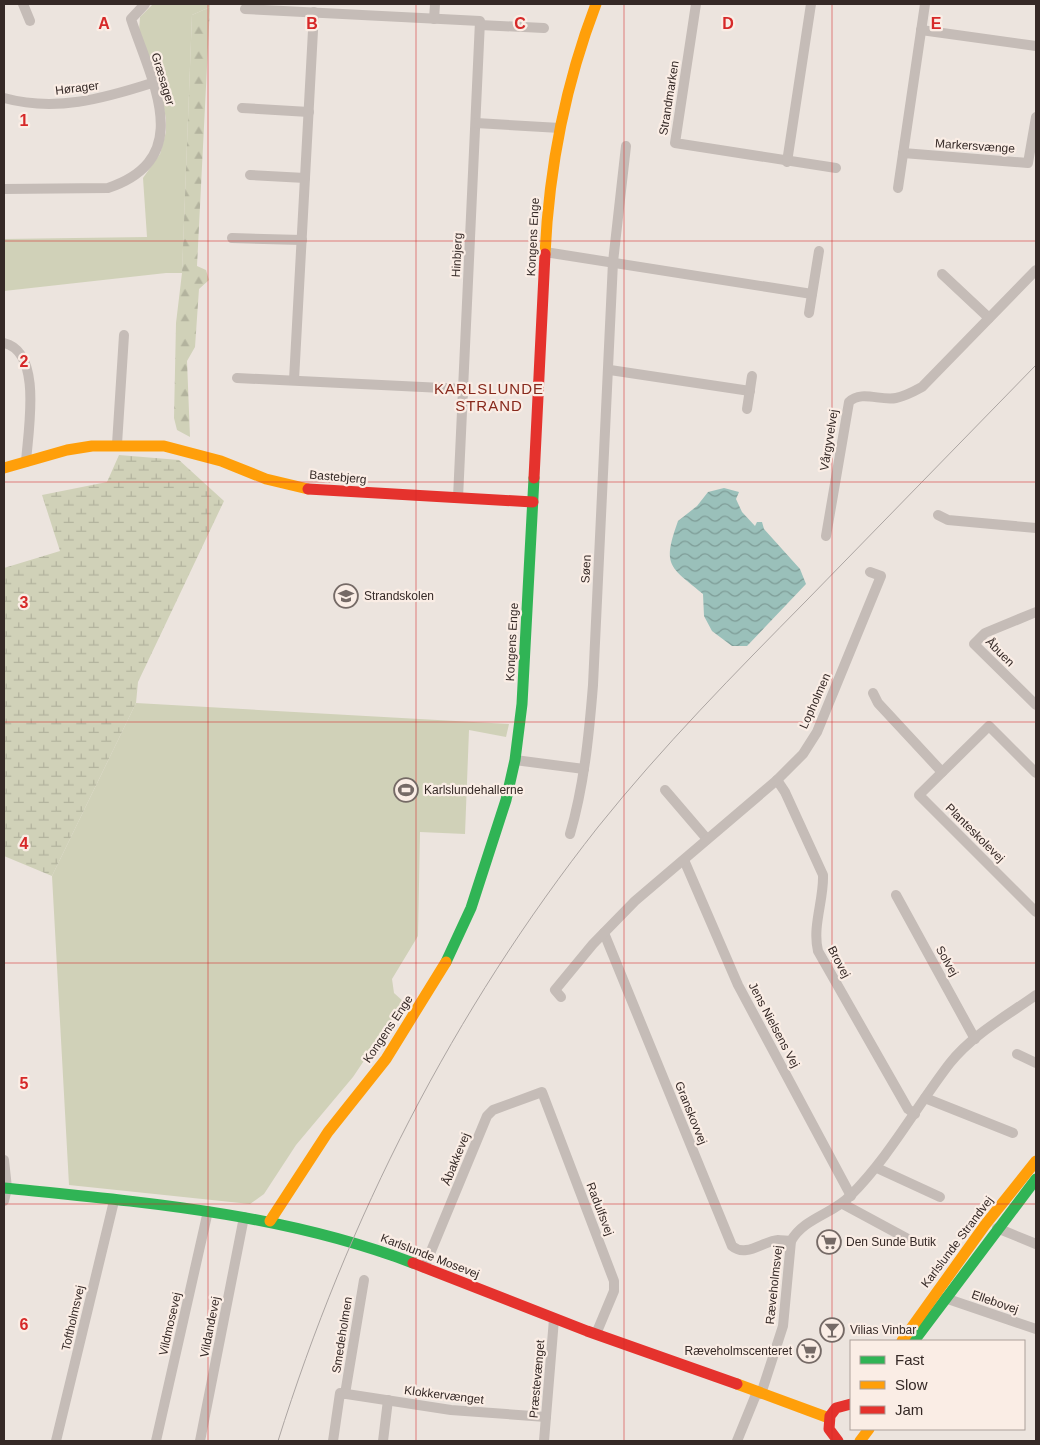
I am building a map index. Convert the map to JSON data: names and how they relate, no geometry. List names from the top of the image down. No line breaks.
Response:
{"streets":{"street":["Græsager","Hørager","Strandmarken","Markersvænge","Kongens Enge","Hinbjerg","Vårgyvelvej","Bastebjerg","Søen","Åbuen","Lopholmen","Planteskolevej","Solvej","Brovej","Jens Nielsens Vej","Granskovvej","Åbakkevej","Radulfsvej","Karlslunde Strandvej","Karlslunde Mosevej","Ræveholmsvej","Ellebovej","Toftholmsvej","Vildmosevej","Vildandevej","Smedeholmen","Præstevænget","Klokkervænget"]},"crossings":[["Græsager","Hørager"],["Kongens Enge","Bastebjerg"],["Kongens Enge","Karlslunde Mosevej"],["Hinbjerg","Bastebjerg"],["Lopholmen","Brovej"],["Lopholmen","Jens Nielsens Vej"],["Lopholmen","Granskovvej"],["Solvej","Ræveholmsvej"],["Brovej","Ræveholmsvej"],["Jens Nielsens Vej","Ræveholmsvej"],["Granskovvej","Ræveholmsvej"],["Åbakkevej","Radulfsvej"],["Åbakkevej","Karlslunde Mosevej"],["Radulfsvej","Karlslunde Mosevej"],["Karlslunde Strandvej","Ellebovej"],["Karlslunde Mosevej","Ræveholmsvej"],["Karlslunde Mosevej","Toftholmsvej"],["Karlslunde Mosevej","Vildmosevej"],["Karlslunde Mosevej","Vildandevej"],["Karlslunde Mosevej","Præstevænget"],["Smedeholmen","Klokkervænget"],["Præstevænget","Klokkervænget"]],"districts":["KARLSLUNDE STRAND"],"places":{"school or university":["Strandskolen"],"sports":["Karlslundehallerne"],"supermarket":["Den Sunde Butik","Ræveholmscenteret"],"bar":["Vilias Vinbar"]},"legend":["Fast","Slow","Jam"],"grid":{"columns":["A","B","C","D","E"],"rows":["1","2","3","4","5","6"]}}
